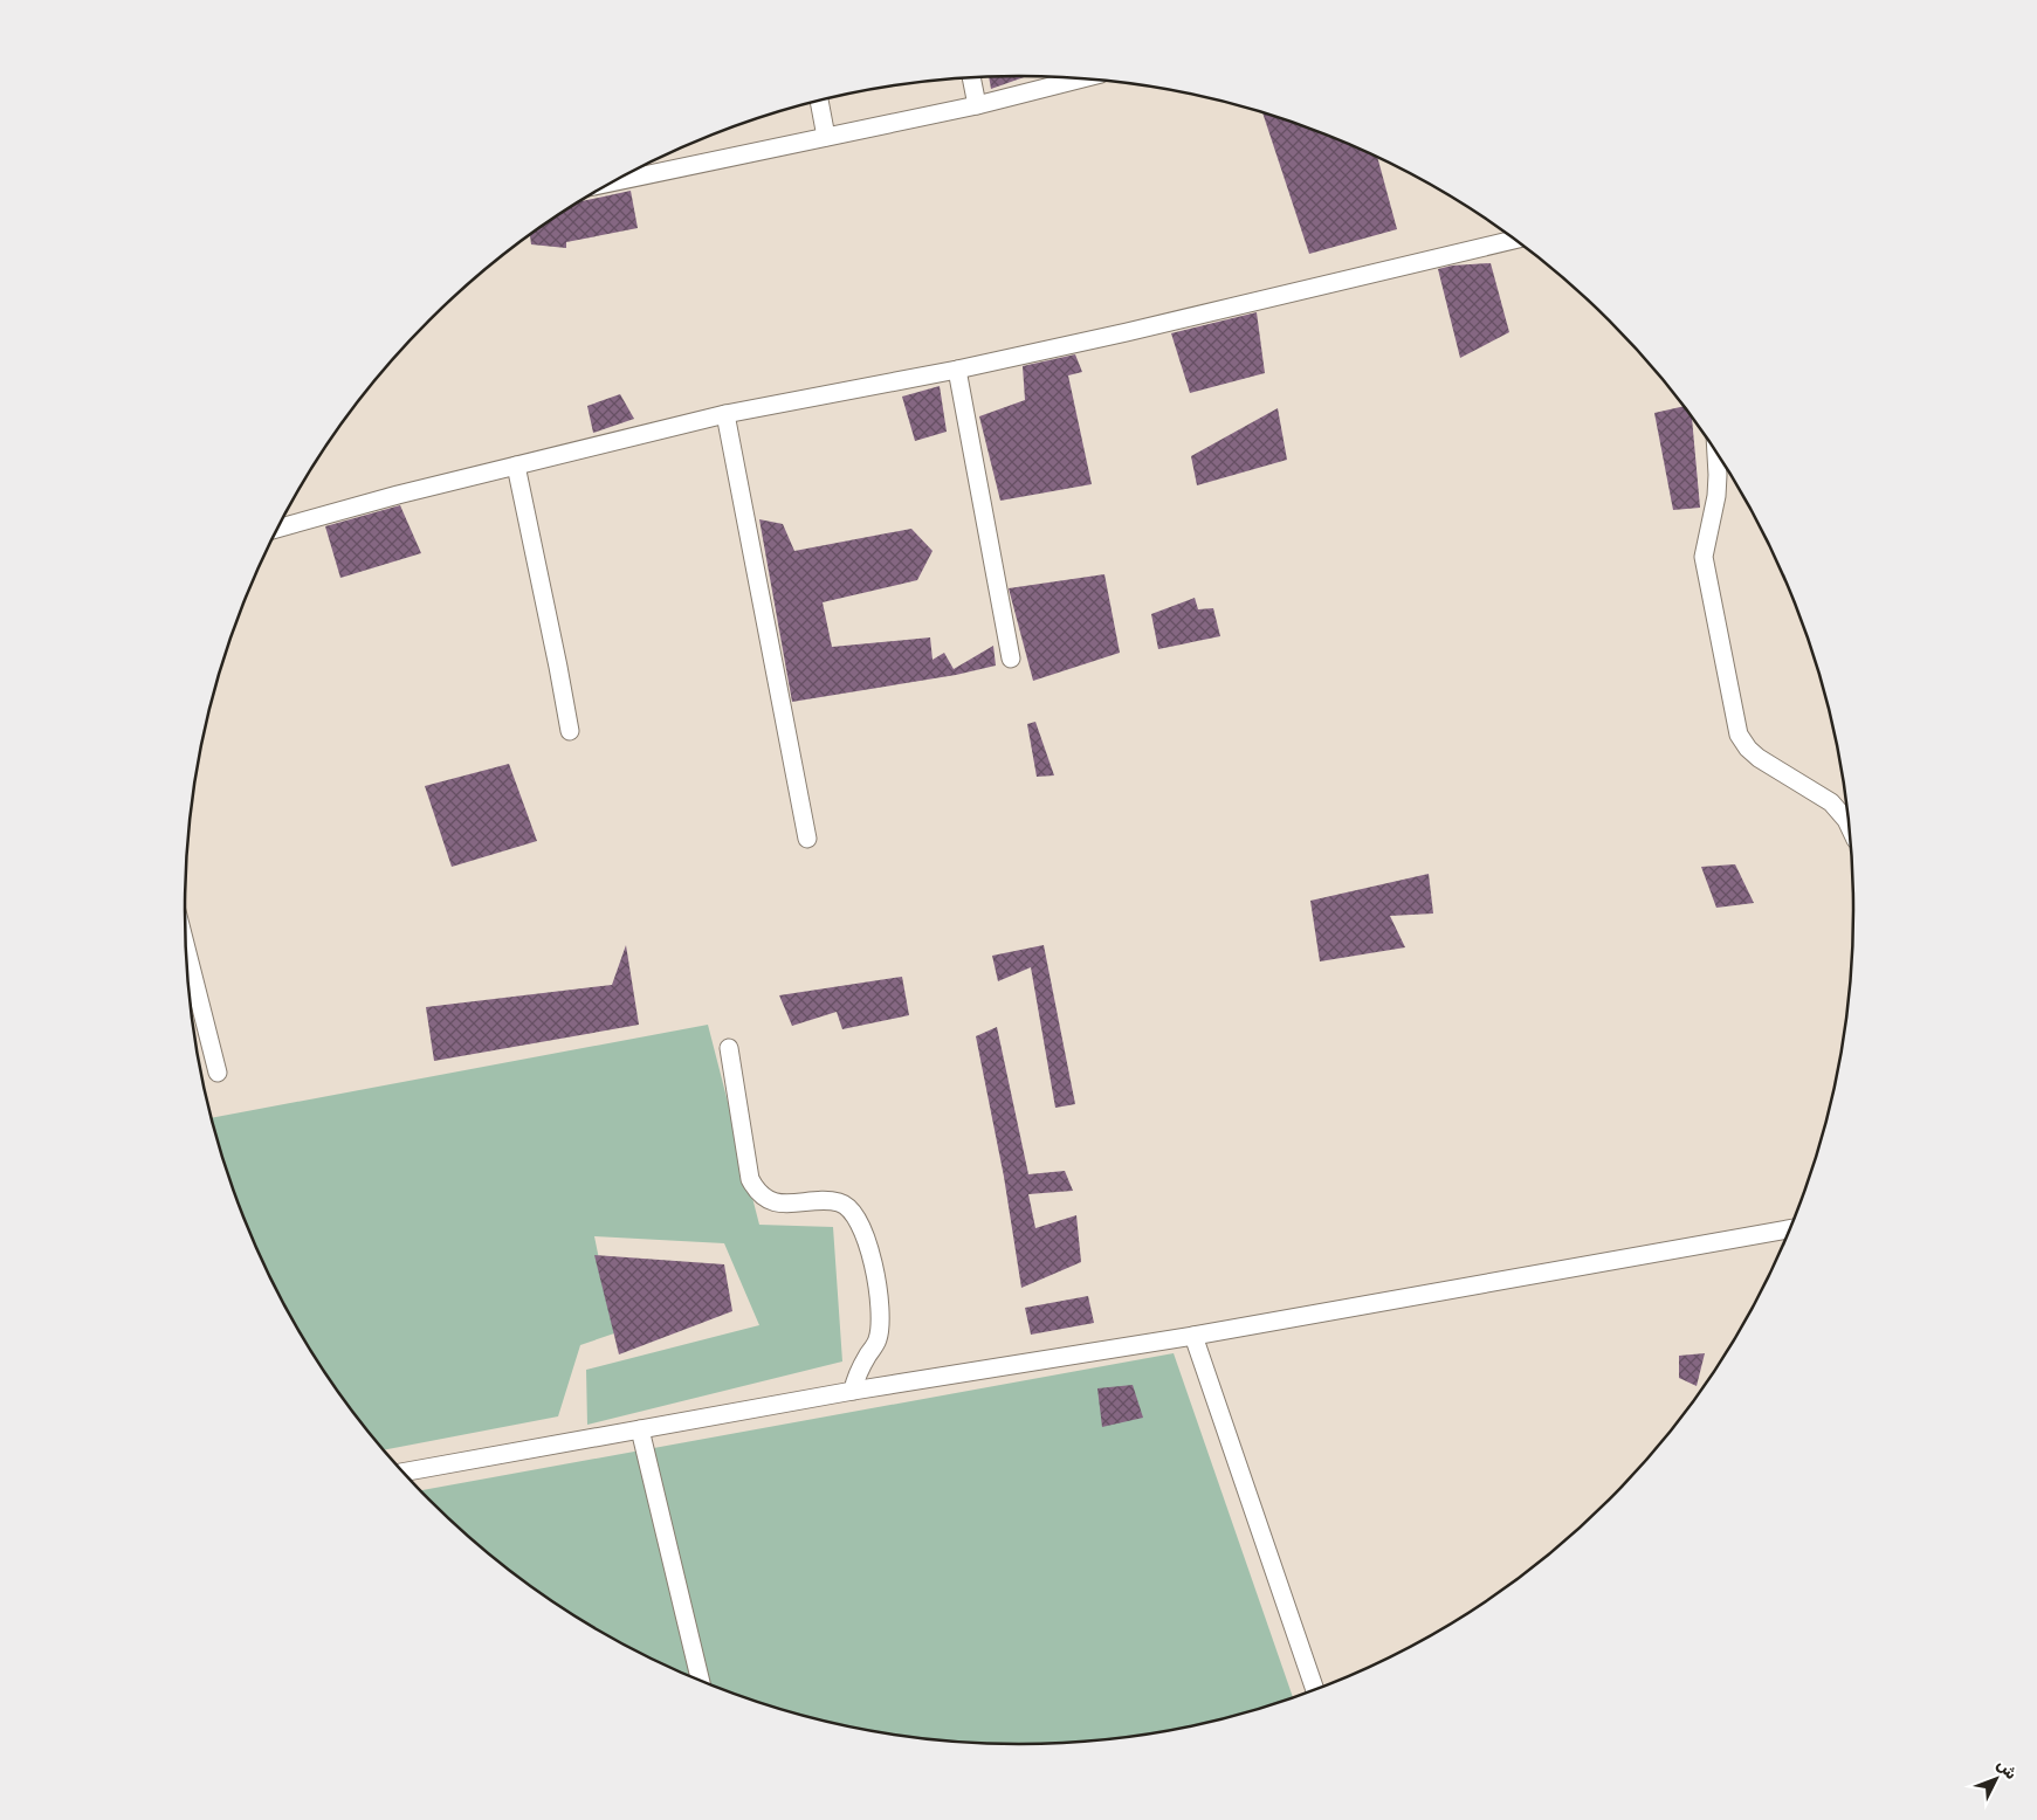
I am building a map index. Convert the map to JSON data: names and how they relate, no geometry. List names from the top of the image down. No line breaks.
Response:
{"north":"top right"}
